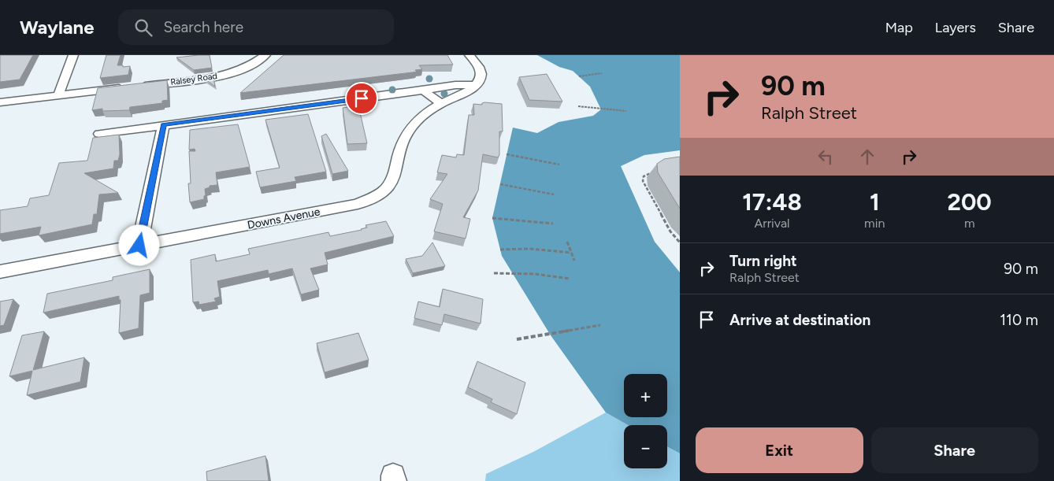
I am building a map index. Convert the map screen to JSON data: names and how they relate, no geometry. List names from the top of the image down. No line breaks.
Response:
{"streets":{"street":["Ralsey Road","Downs Avenue"]},"page":{"header":"Waylane","search":"Search here","nav":["Map","Layers","Share"],"turn":["90 m","Ralph Street"],"eta":["17:48","Arrival","1","min","200","m"],"list":[{"name":"Turn right","note":"Ralph Street","value":"90 m"},{"name":"Arrive at destination","value":"110 m"}],"map_buttons":["+","−"],"buttons":["Exit","Share"]}}
